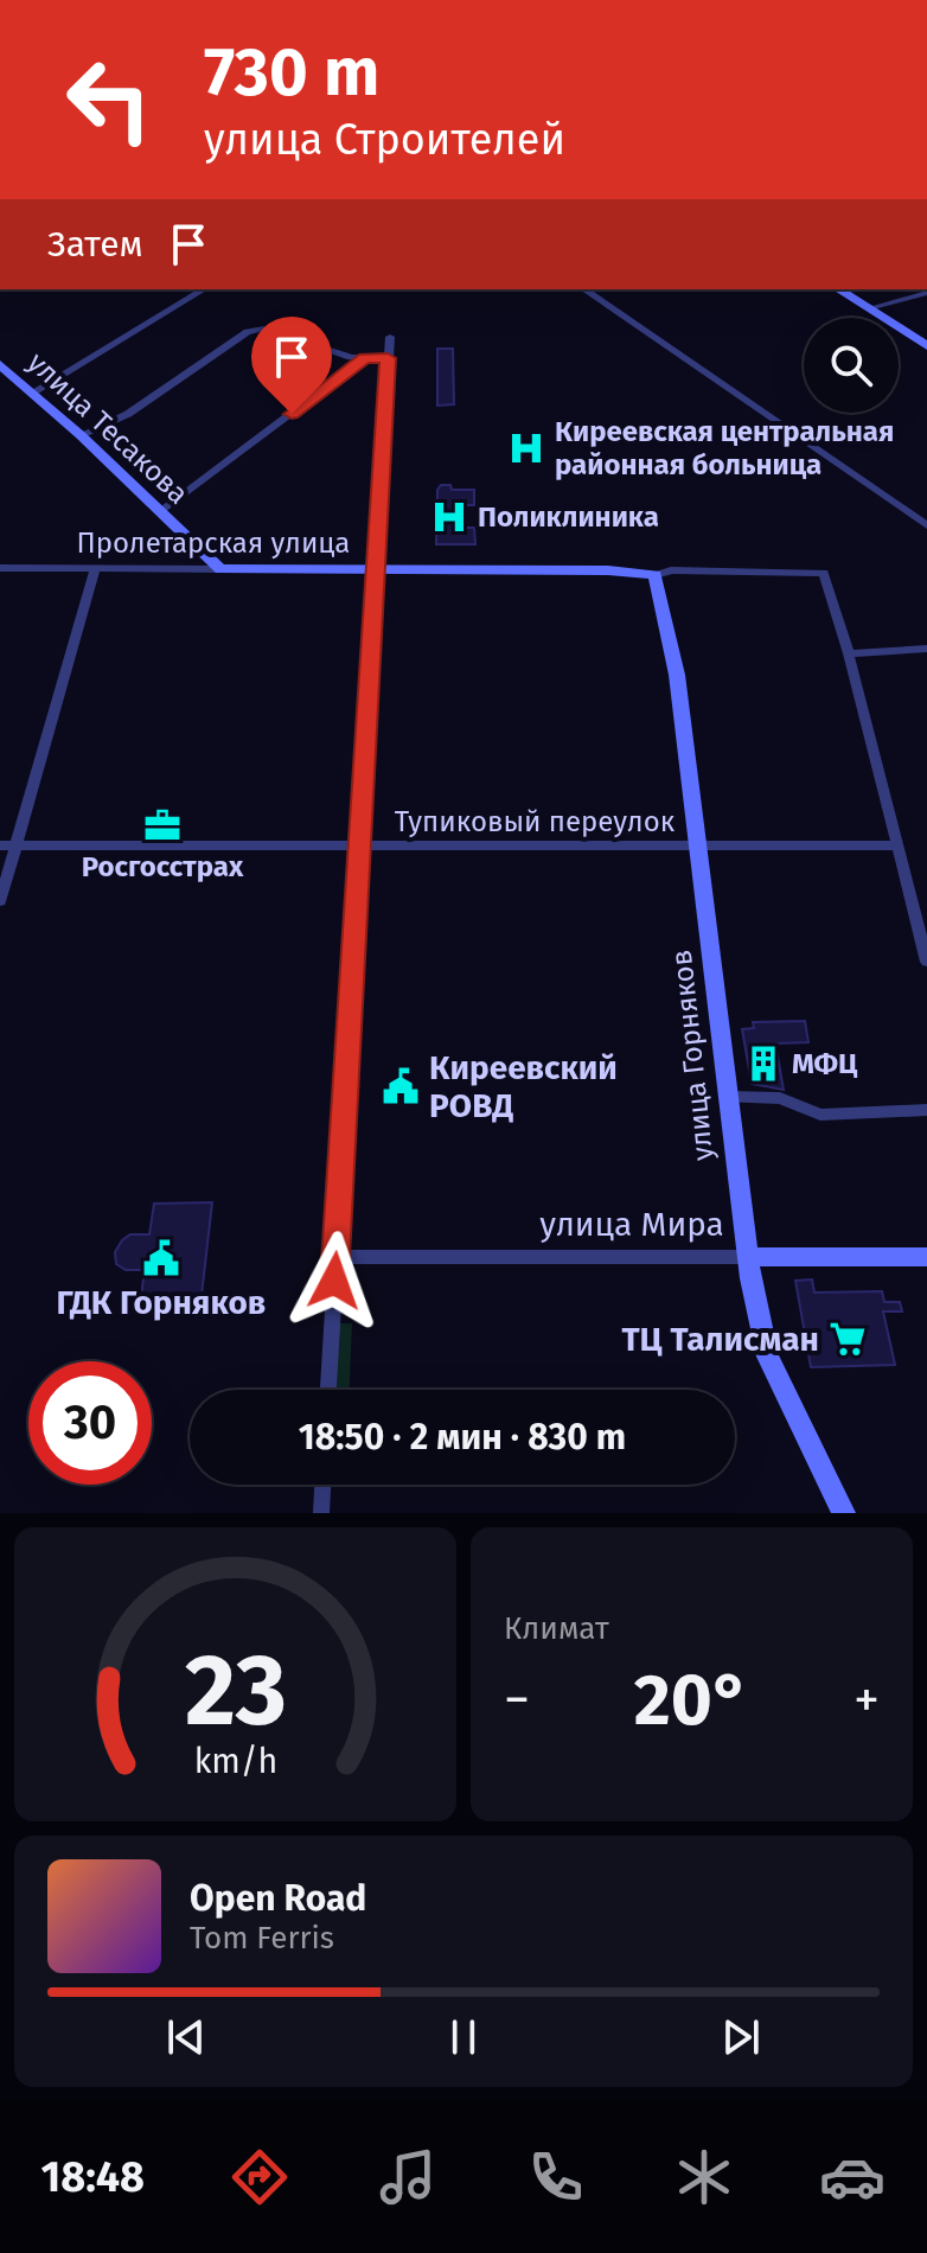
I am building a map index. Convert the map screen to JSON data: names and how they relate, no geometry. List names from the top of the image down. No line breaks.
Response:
{"streets":{"main road":["улица Тесакова","Пролетарская улица","улица Горняков","улица Мира"],"street":["Тупиковый переулок"]},"crossings":[["улица Тесакова","Пролетарская улица"],["Пролетарская улица","улица Горняков"],["Тупиковый переулок","улица Горняков"],["улица Горняков","улица Мира"]],"places":{"hospital":["Киреевская центральная районная больница","Поликлиника"],"office":["Росгосстрах"],"building":["МФЦ"],"public building":["Киреевский РОВД","ГДК Горняков"],"supermarket":["ТЦ Талисман"]},"page":{"turn":["730 m","улица Строителей"],"then":"Затем","limit":"30","trip":"18:50 · 2 мин · 830 m","tile":"Климат","heat":["−","20°","+"],"song":["Open Road","Tom Ferris"],"tabs":"18:48","gauge":["23","km/h"]}}
